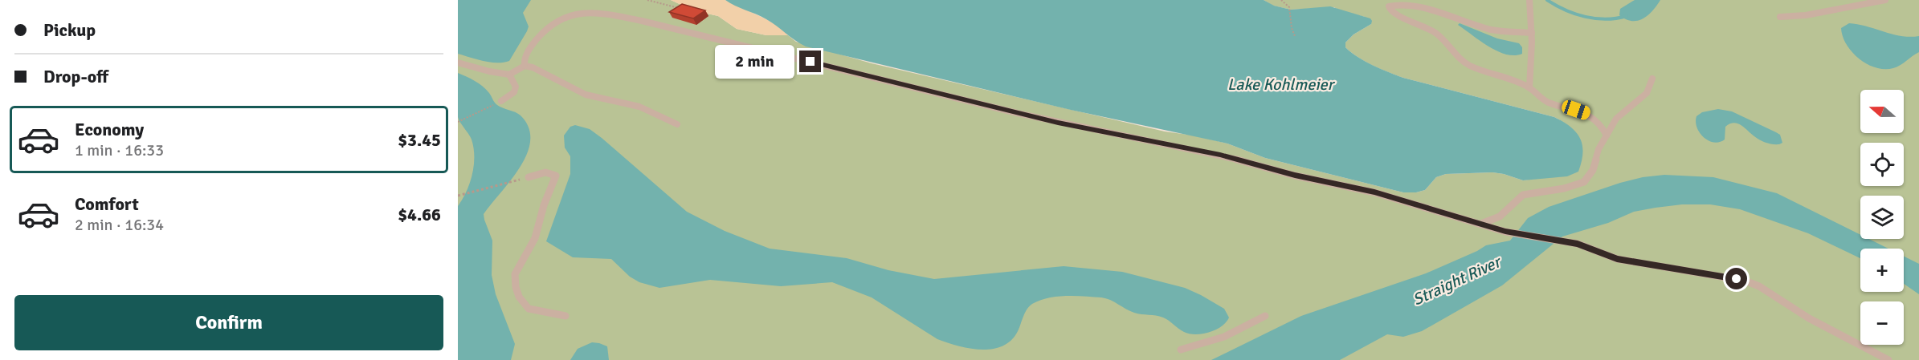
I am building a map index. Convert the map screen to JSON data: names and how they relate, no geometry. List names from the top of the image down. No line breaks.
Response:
{"water":["Lake Kohlmeier","Straight River"],"north":"left","page":{"banner":["Pickup","Drop-off"],"bubble":"2 min","map_buttons":["+","−"],"list":[{"name":"Economy","note":"1 min · 16:33","value":"$3.45"},{"name":"Comfort","note":"2 min · 16:34","value":"$4.66"}],"buttons":"Confirm"}}
